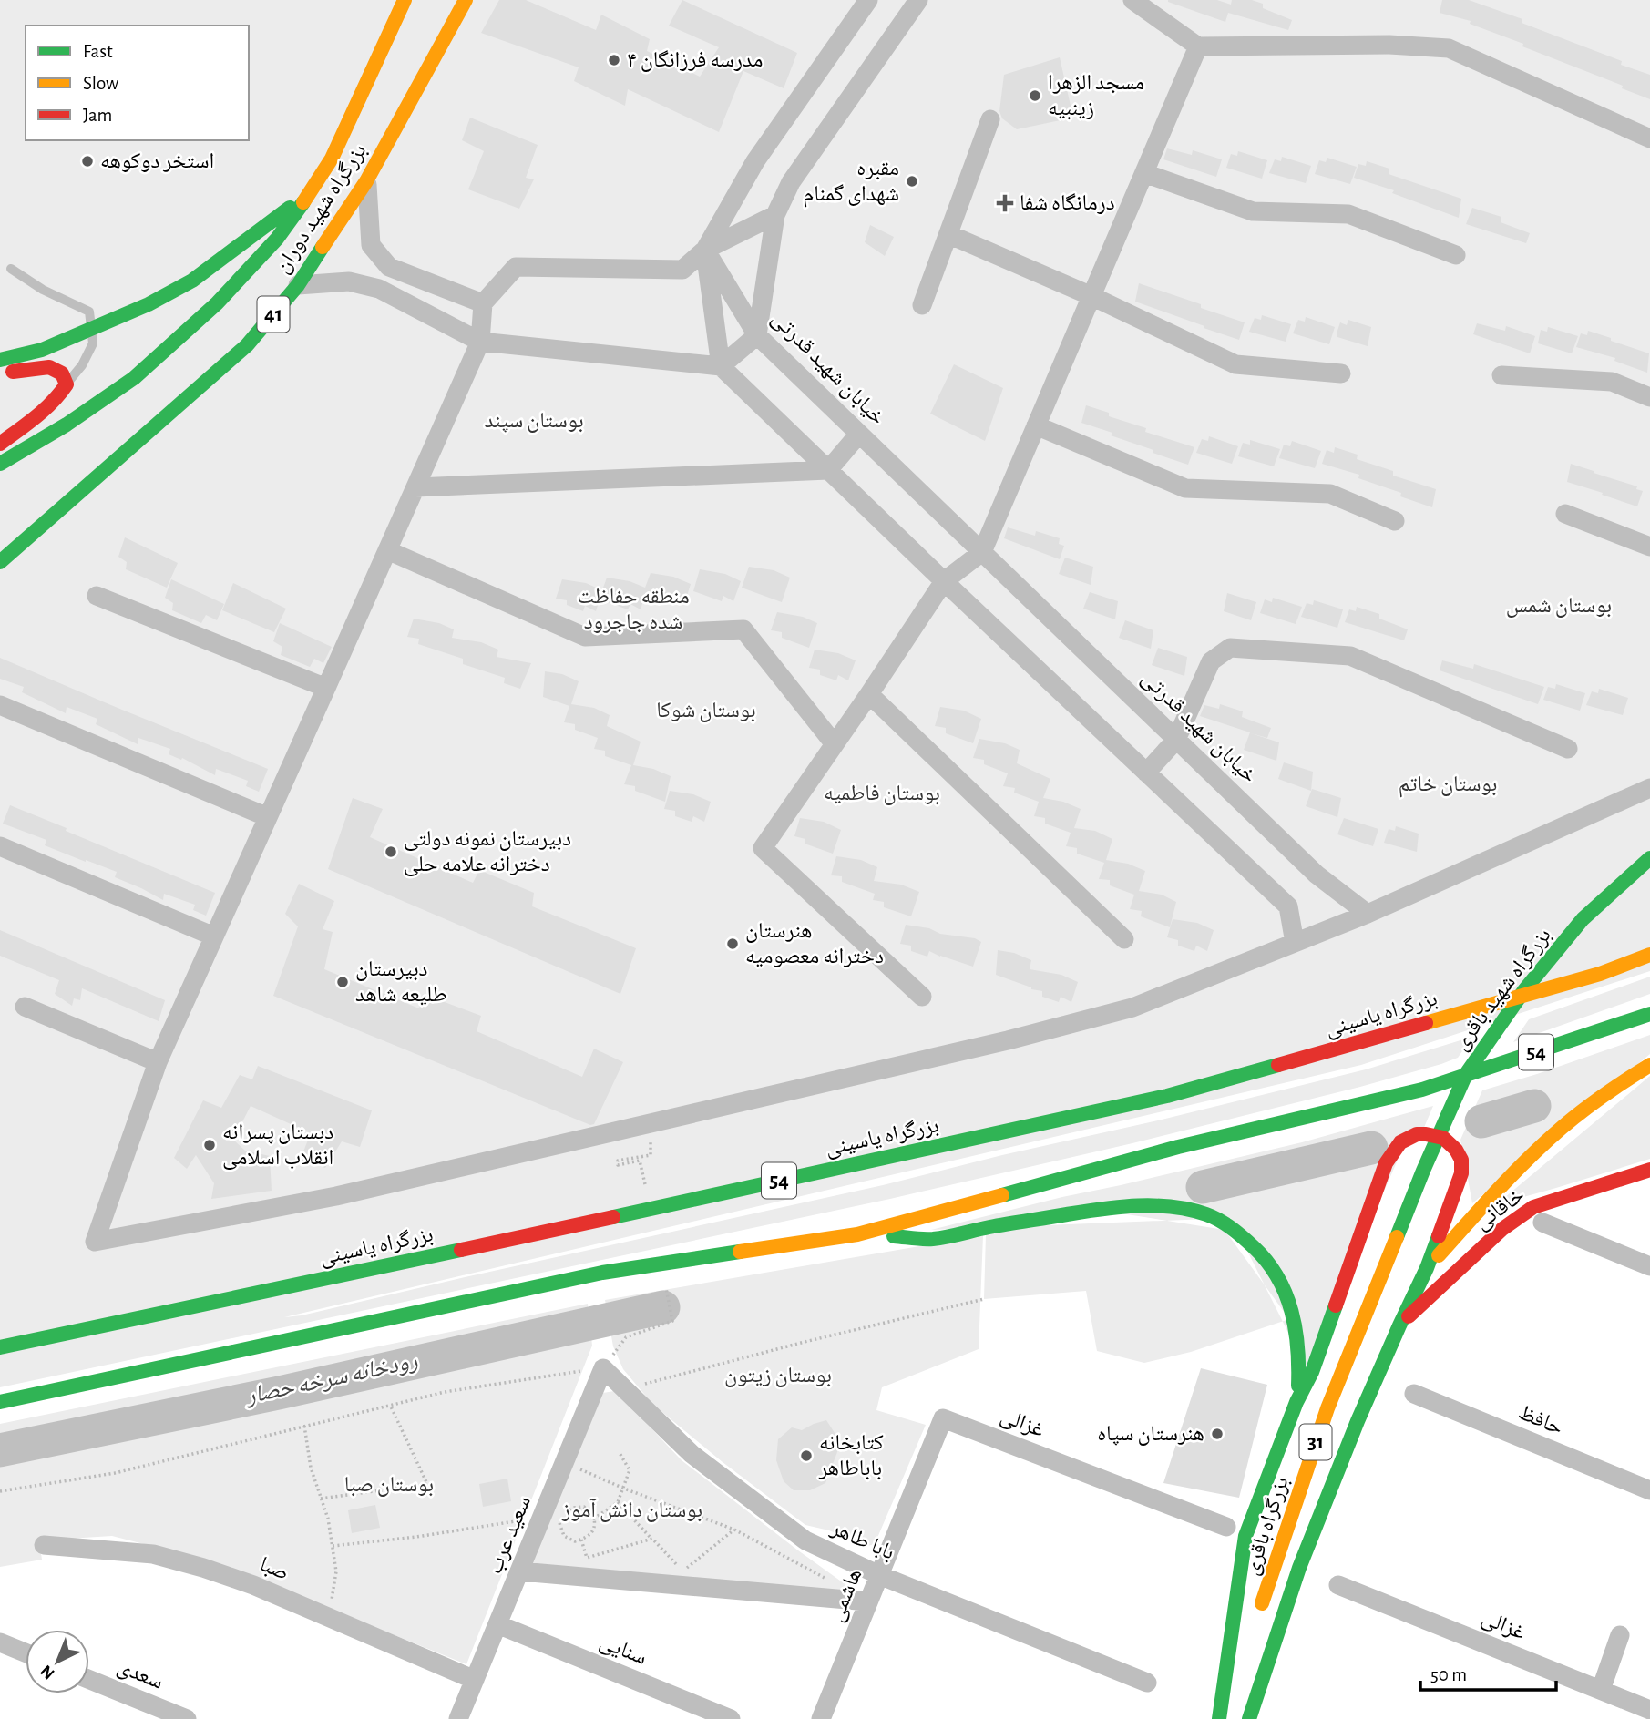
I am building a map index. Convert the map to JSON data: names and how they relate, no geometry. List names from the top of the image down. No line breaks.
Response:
{"streets":{"main road":["بزرگراه شهید دوران","41","بزرگراه شهید باقری","بزرگراه یاسینی","54","خاقانی","31","بزرگراه باقری"],"street":["خیابان شهید قدرتی","حافظ","غزالی","سعید عرب","بابا طاهر","صبا","هاشمی","سنایی","سعدی"]},"crossings":[["بزرگراه شهید باقری","بزرگراه باقری"],["خاقانی","بزرگراه باقری"],["غزالی","هاشمی"],["سعید عرب","بابا طاهر"],["سعید عرب","صبا"],["سعید عرب","سنایی"],["بابا طاهر","هاشمی"]],"water":["رودخانه سرخه حصار"],"parks":["بوستان سپند","منطقه حفاظت شده جاجرود","بوستان شمس","بوستان شوکا","بوستان خاتم","بوستان فاطمیه","بوستان زیتون","بوستان صبا","بوستان دانش آموز"],"places":{"other":["مدرسه فرزانگان ۴","مسجد الزهرا زینبیه","استخر دوکوهه","مقبره شهدای گمنام","دبیرستان نمونه دولتی دخترانه علامه حلی","هنرستان دخترانه معصومیه","دبیرستان طلیعه شاهد","دبستان پسرانه انقلاب اسلامی","هنرستان سپاه","کتابخانه باباطاهر"],"health":["درمانگاه شفا"]},"legend":["Fast","Slow","Jam"],"scale_bar":"50 m","north":"bottom left"}
